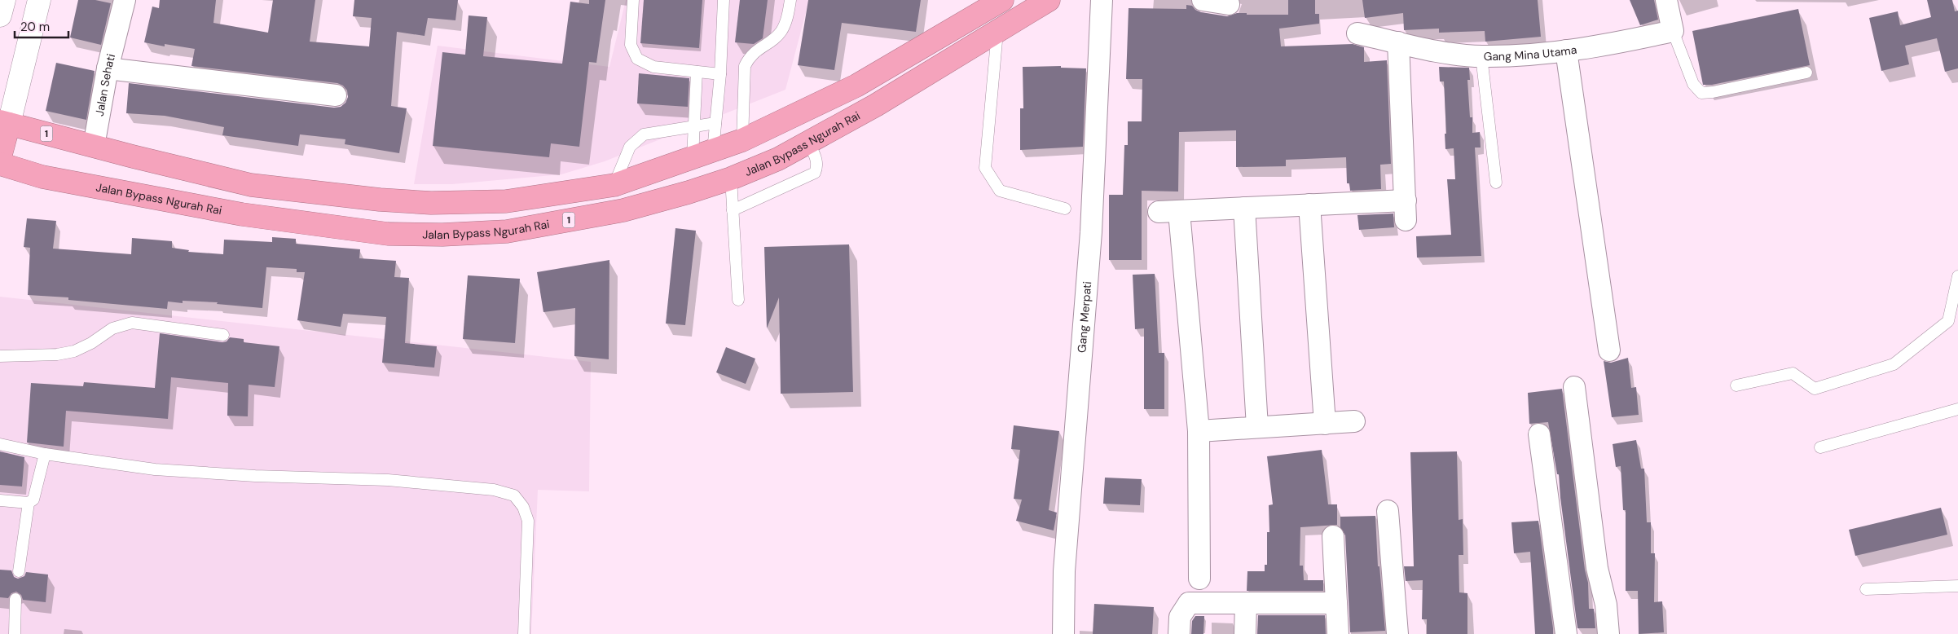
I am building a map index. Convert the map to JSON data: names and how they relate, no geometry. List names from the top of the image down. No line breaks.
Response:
{"streets":{"highway":["1","Jalan Bypass Ngurah Rai"],"street":["Gang Mina Utama","Jalan Sehati","Gang Merpati"]},"crossings":[["Jalan Sehati","1"]],"scale_bar":"20 m"}
